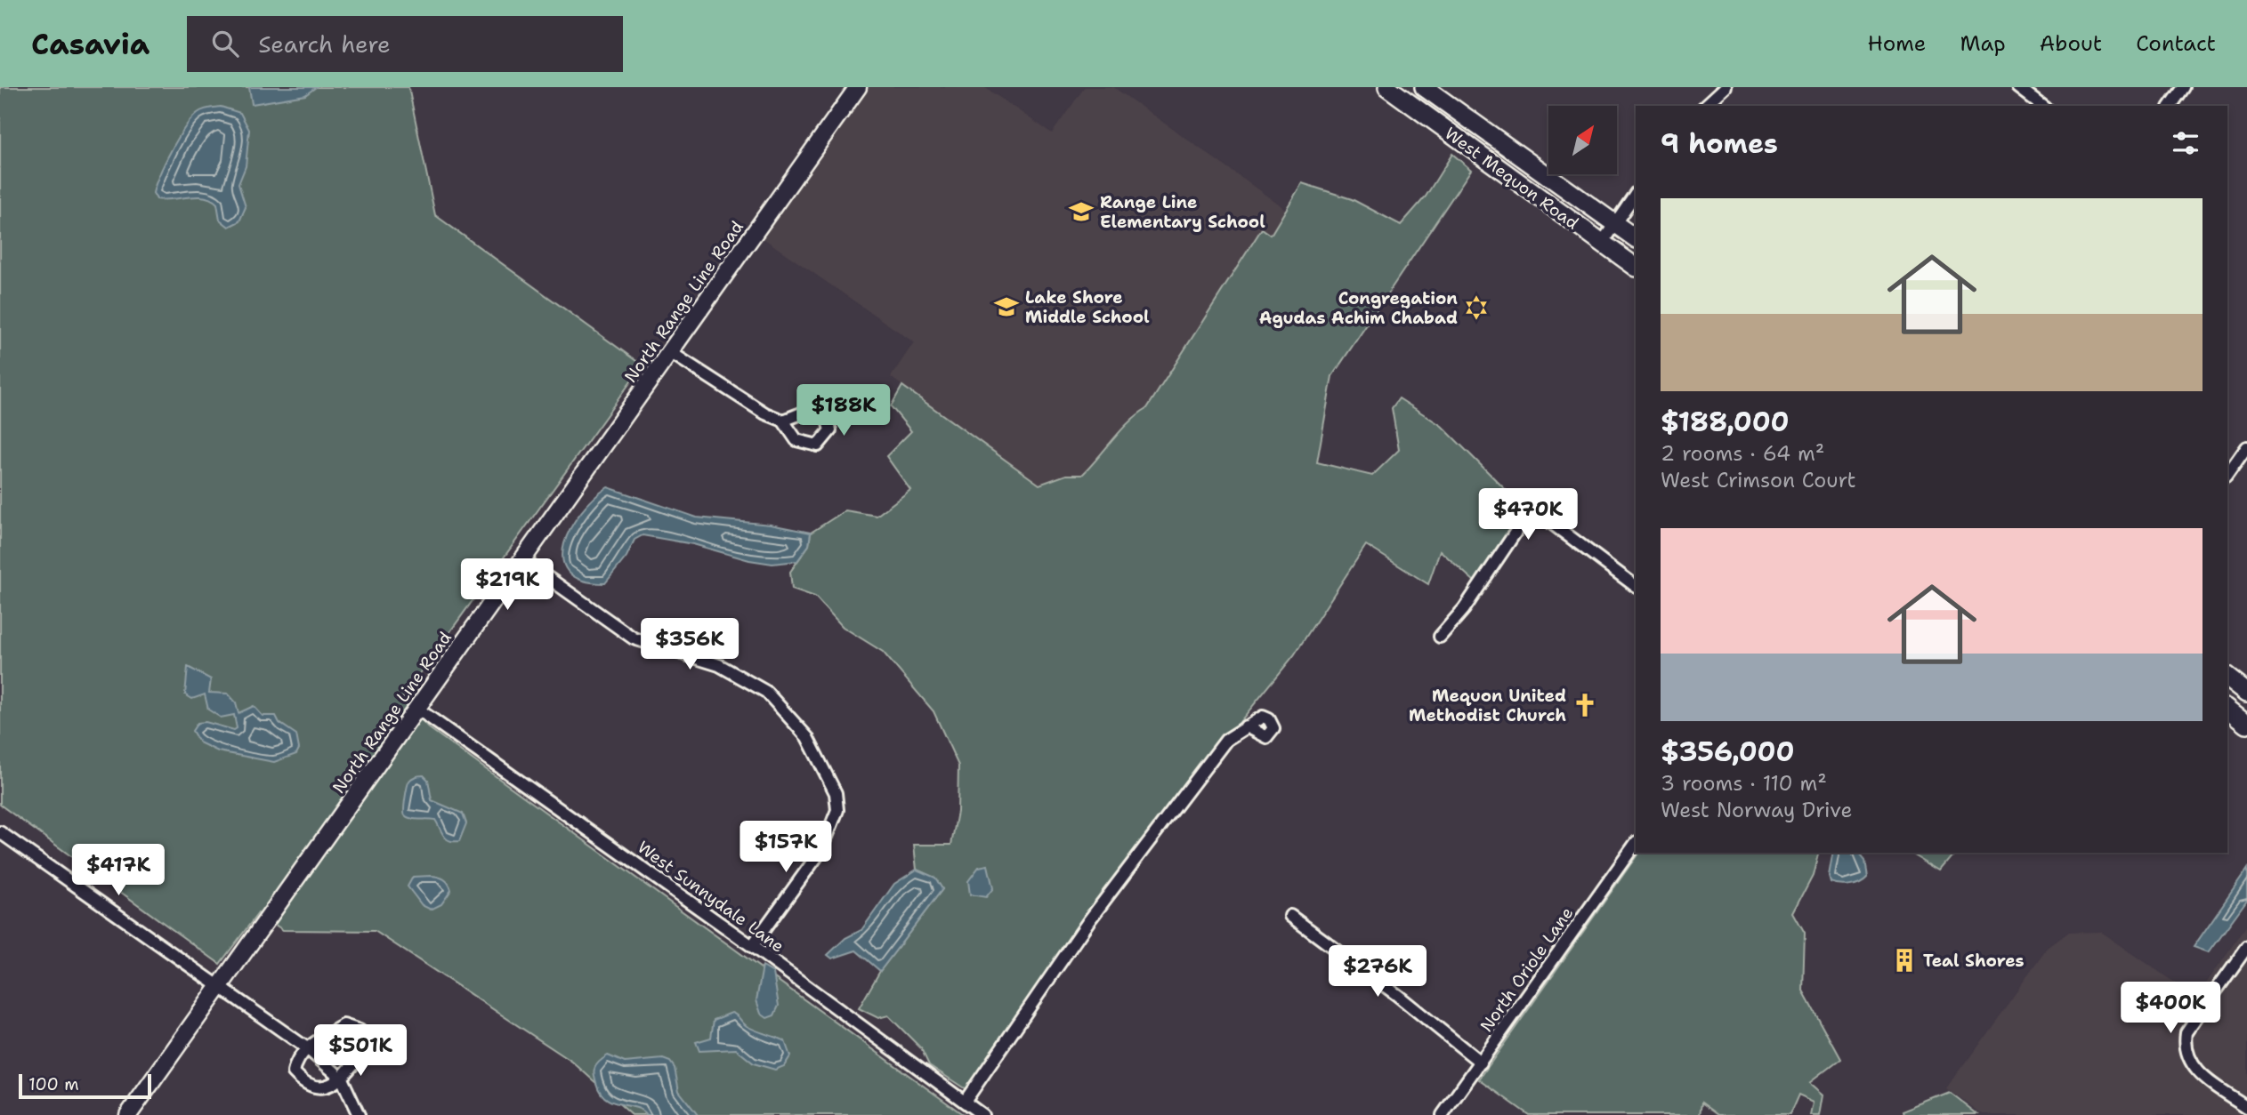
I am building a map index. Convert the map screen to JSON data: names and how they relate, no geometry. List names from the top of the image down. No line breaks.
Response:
{"streets":{"main road":["West Mequon Road"],"street":["North Range Line Road","West Sunnydale Lane","North Oriole Lane"]},"crossings":[["North Range Line Road","West Sunnydale Lane"]],"places":{"school or university":["Range Line Elementary School","Lake Shore Middle School"],"synagogue":["Congregation Agudas Achim Chabad"],"church":["Mequon United Methodist Church"],"building":["Teal Shores"]},"scale_bar":"100 m","north":"top right","page":{"header":"Casavia","search":"Search here","nav":["Home","Map","About","Contact"],"heading":"9 homes","list":[{"name":"$188,000","note":"2 rooms · 64 m² · West Crimson Court"},{"name":"$356,000","note":"3 rooms · 110 m² · West Norway Drive"}],"price":["$188K","$470K","$219K","$356K","$157K","$417K","$276K","$400K","$501K"],"scale":"100 m"}}
